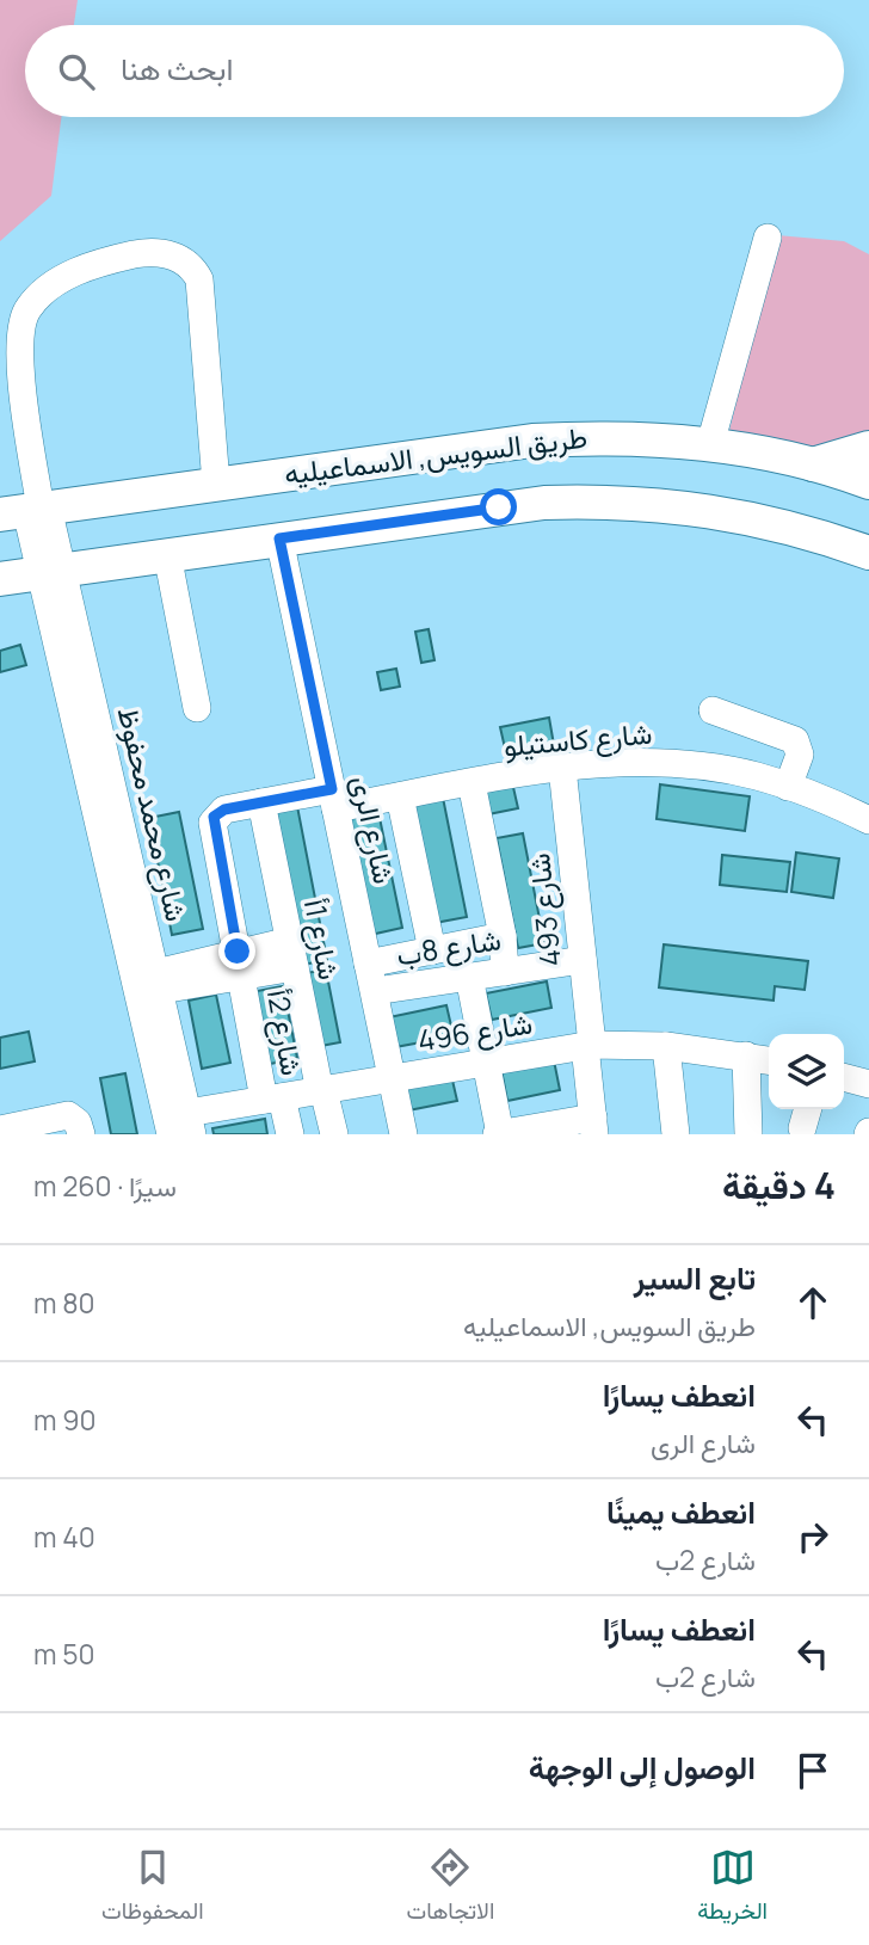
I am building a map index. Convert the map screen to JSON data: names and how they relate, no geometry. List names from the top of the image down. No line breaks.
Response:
{"streets":{"main road":["طريق السويس, الاسماعيليه"],"street":["شارع كاستيلو","شارع محمد محفوظ","شارع الرى","شارع 493","شارع 1أ","شارع 8ب","شارع 2أ","شارع 496"]},"crossings":[["طريق السويس, الاسماعيليه","شارع محمد محفوظ"],["طريق السويس, الاسماعيليه","شارع الرى"],["شارع كاستيلو","شارع الرى"],["شارع كاستيلو","شارع 493"],["شارع كاستيلو","شارع 1أ"],["شارع كاستيلو","شارع 2أ"],["شارع محمد محفوظ","شارع 496"],["شارع الرى","شارع 8ب"],["شارع الرى","شارع 496"],["شارع 493","شارع 8ب"],["شارع 493","شارع 496"],["شارع 1أ","شارع 2أ"],["شارع 1أ","شارع 496"],["شارع 2أ","شارع 496"]],"page":{"search":"ابحث هنا","heading":["4 دقيقة","سيرًا · 260 m"],"list":[["تابع السير","طريق السويس, الاسماعيليه","80 m"],["انعطف يسارًا","شارع الرى","90 m"],["انعطف يمينًا","شارع 2ب","40 m"],["انعطف يسارًا","شارع 2ب","50 m"],"الوصول إلى الوجهة"],"nav":["الخريطة","الاتجاهات","المحفوظات"]}}
